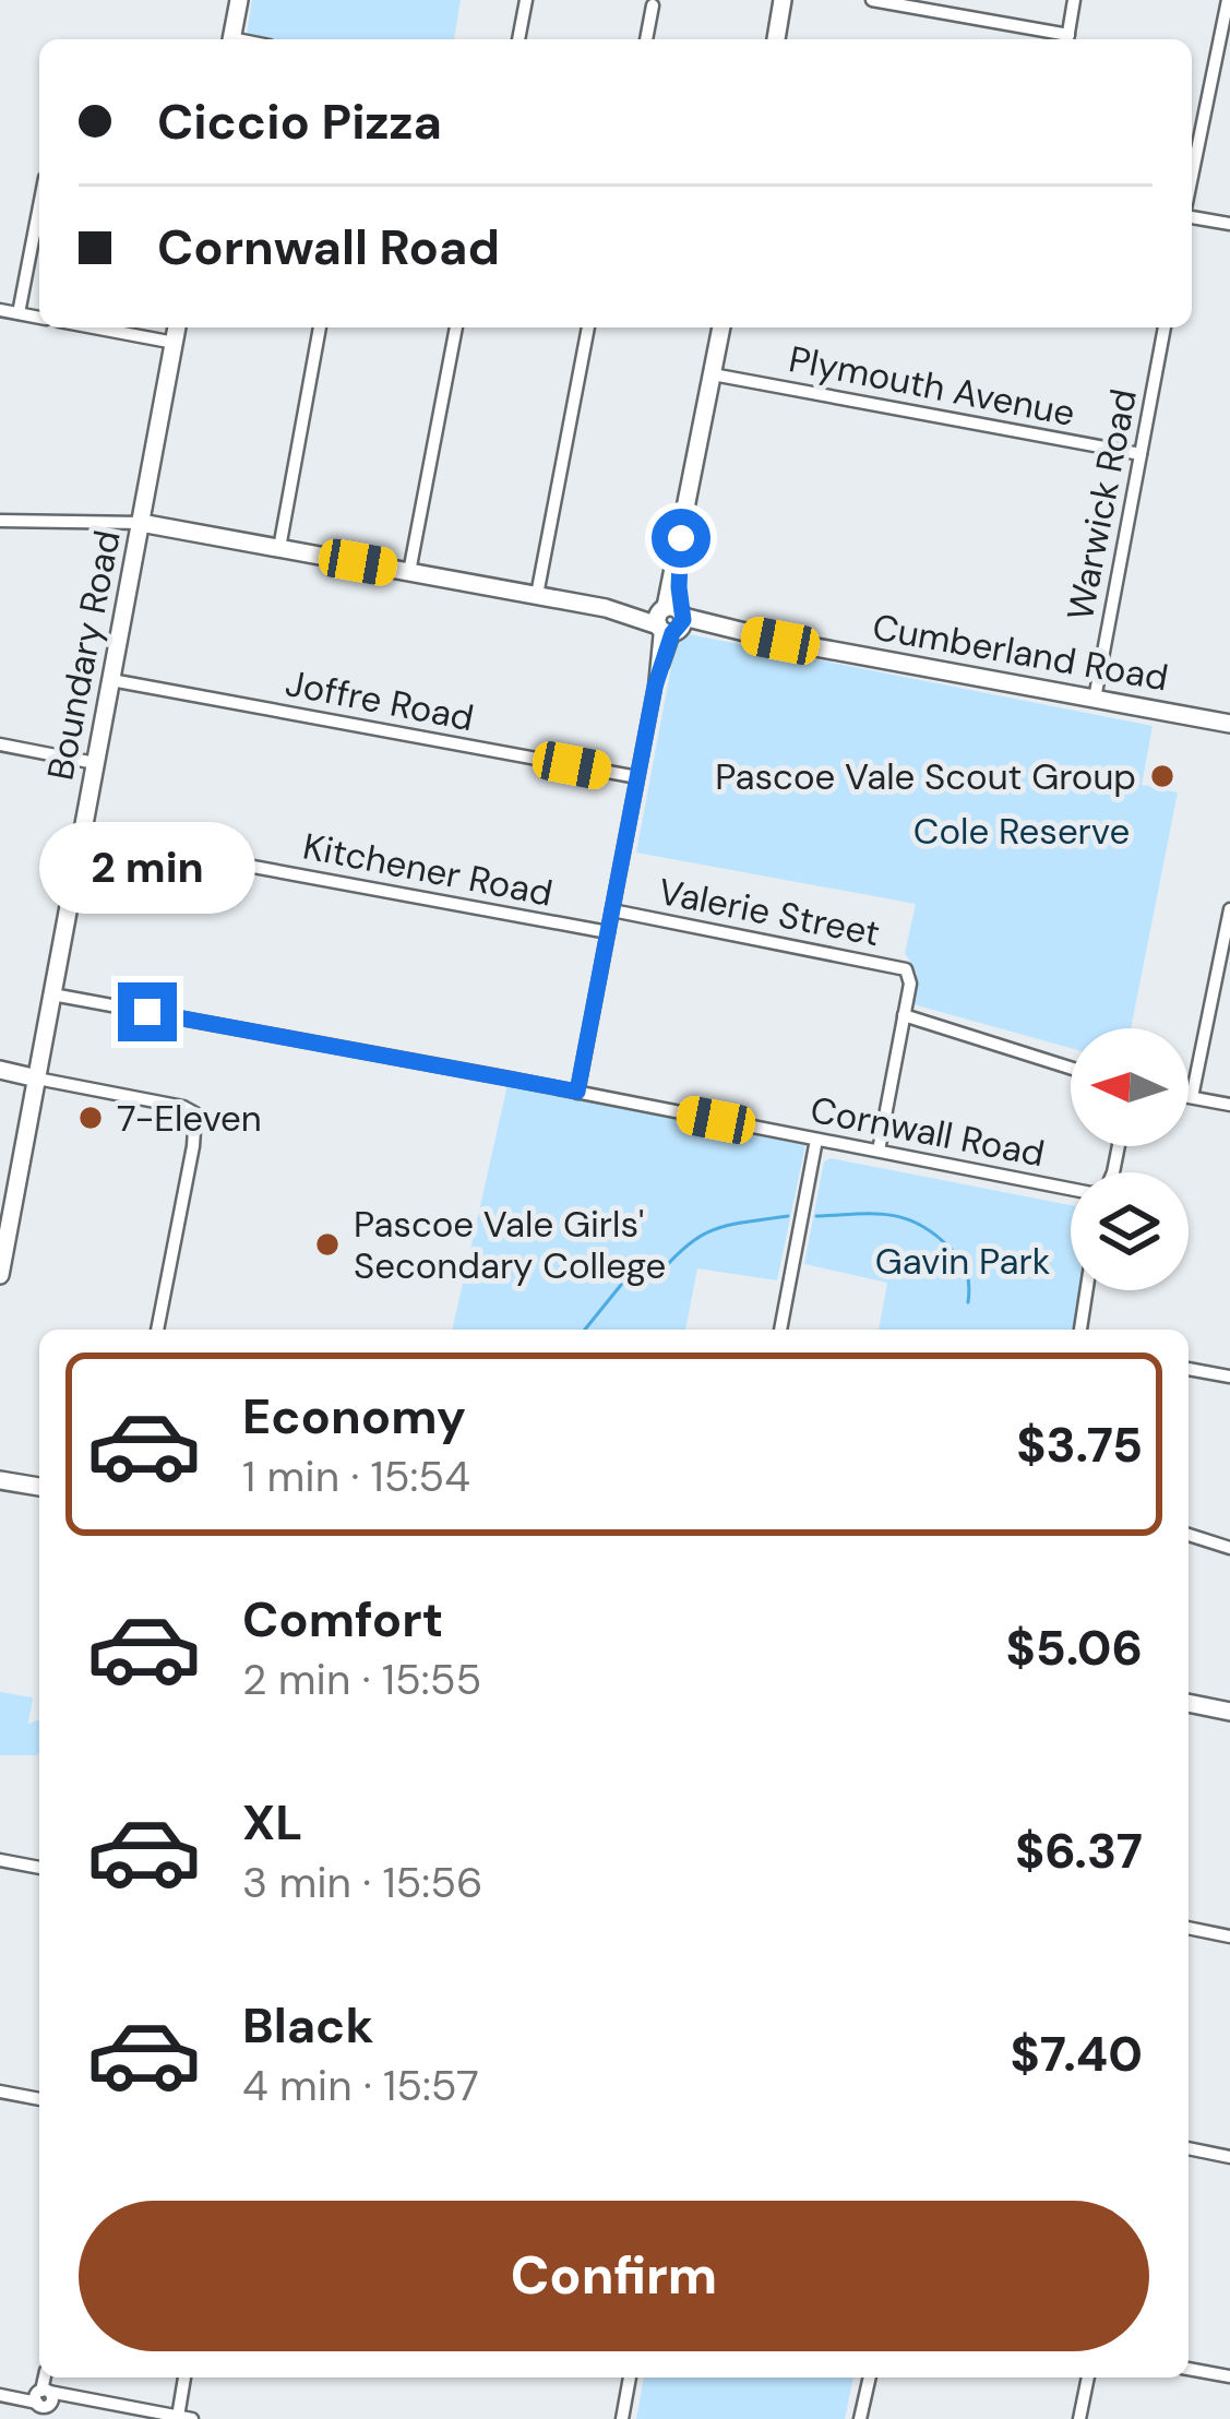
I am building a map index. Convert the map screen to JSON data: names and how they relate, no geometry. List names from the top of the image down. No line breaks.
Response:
{"streets":{"main road":["Cumberland Road","Boundary Road"],"street":["Plymouth Avenue","Warwick Road","Joffre Road","Kitchener Road","Valerie Street","Cornwall Road"]},"crossings":[["Plymouth Avenue","Warwick Road"],["Warwick Road","Cumberland Road"],["Cumberland Road","Boundary Road"],["Boundary Road","Joffre Road"],["Boundary Road","Kitchener Road"],["Boundary Road","Cornwall Road"]],"parks":["Cole Reserve","Gavin Park"],"places":["Pascoe Vale Scout Group","7-Eleven","Pascoe Vale Girls' Secondary College"],"north":"left","page":{"banner":["Ciccio Pizza","Cornwall Road"],"bubble":"2 min","list":[{"name":"Economy","note":"1 min · 15:54","value":"$3.75"},{"name":"Comfort","note":"2 min · 15:55","value":"$5.06"},{"name":"XL","note":"3 min · 15:56","value":"$6.37"},{"name":"Black","note":"4 min · 15:57","value":"$7.40"}],"buttons":"Confirm"}}
